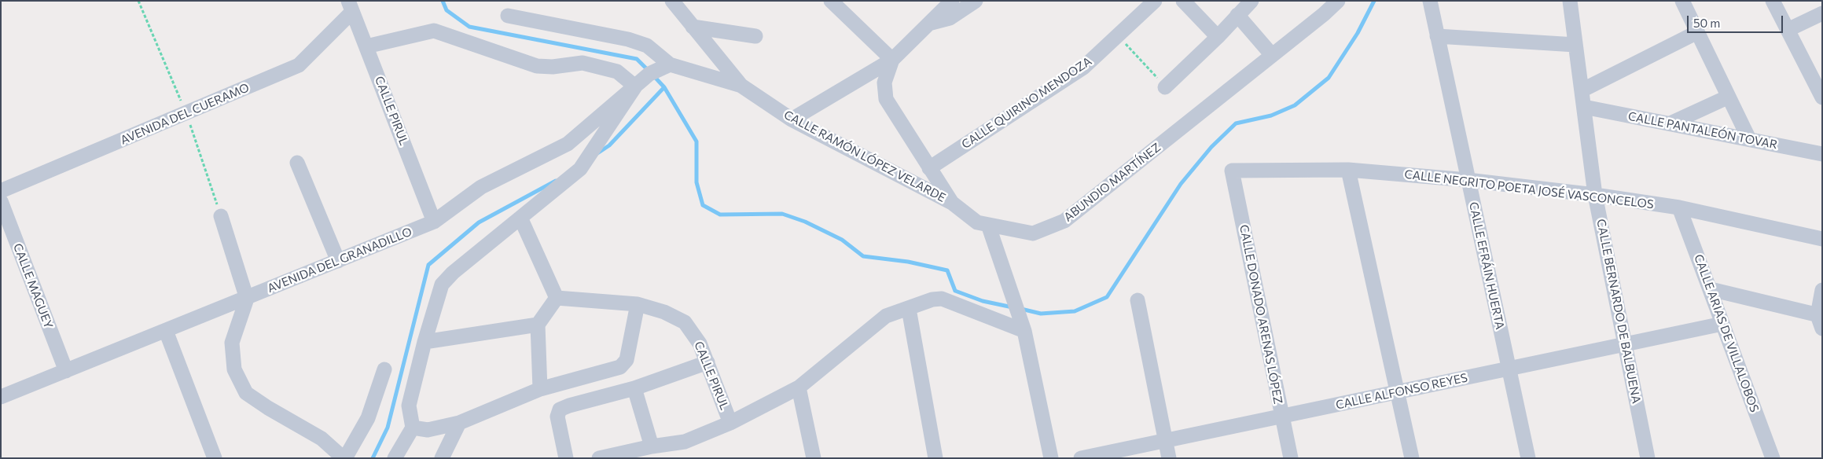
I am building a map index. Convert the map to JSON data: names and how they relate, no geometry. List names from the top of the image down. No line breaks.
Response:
{"streets":{"street":["CALLE QUIRINO MENDOZA","CALLE PIRUL","AVENIDA DEL CUERAMO","CALLE PANTALEÓN TOVAR","CALLE RAMÓN LÓPEZ VELARDE","ABUNDIO MARTÍNEZ","CALLE NEGRITO POETA JOSÉ VASCONCELOS","AVENIDA DEL GRANADILLO","CALLE EFRÁIN HUERTA","CALLE MAGUEY","CALLE BERNARDO DE BALBUENA","CALLE DONADO ARENAS LÓPEZ","CALLE ARIAS DE VILLALOBOS","CALLE ALFONSO REYES"]},"crossings":[["CALLE QUIRINO MENDOZA","ABUNDIO MARTÍNEZ"],["CALLE PIRUL","AVENIDA DEL CUERAMO"],["CALLE PIRUL","AVENIDA DEL GRANADILLO"],["CALLE PANTALEÓN TOVAR","CALLE BERNARDO DE BALBUENA"],["CALLE RAMÓN LÓPEZ VELARDE","ABUNDIO MARTÍNEZ"],["CALLE RAMÓN LÓPEZ VELARDE","AVENIDA DEL GRANADILLO"],["CALLE NEGRITO POETA JOSÉ VASCONCELOS","CALLE EFRÁIN HUERTA"],["CALLE NEGRITO POETA JOSÉ VASCONCELOS","CALLE BERNARDO DE BALBUENA"],["CALLE NEGRITO POETA JOSÉ VASCONCELOS","CALLE DONADO ARENAS LÓPEZ"],["CALLE NEGRITO POETA JOSÉ VASCONCELOS","CALLE ARIAS DE VILLALOBOS"],["AVENIDA DEL GRANADILLO","CALLE MAGUEY"],["CALLE EFRÁIN HUERTA","CALLE ALFONSO REYES"],["CALLE BERNARDO DE BALBUENA","CALLE ALFONSO REYES"],["CALLE DONADO ARENAS LÓPEZ","CALLE ALFONSO REYES"],["CALLE ARIAS DE VILLALOBOS","CALLE ALFONSO REYES"]],"scale_bar":"50 m"}
